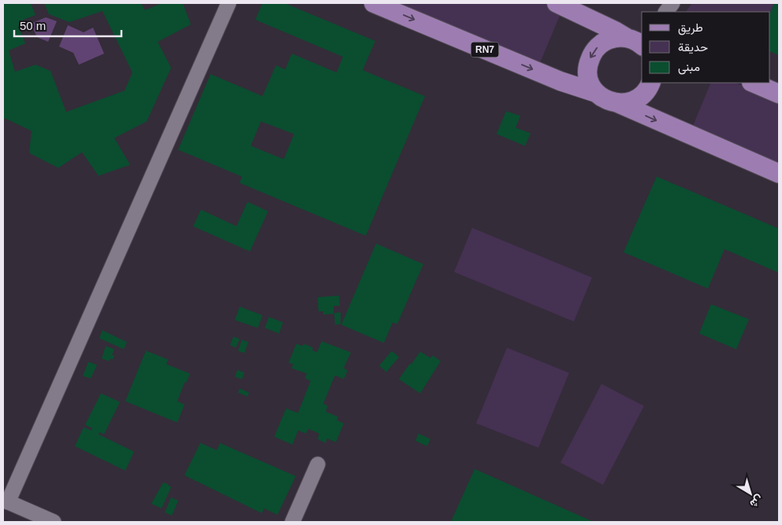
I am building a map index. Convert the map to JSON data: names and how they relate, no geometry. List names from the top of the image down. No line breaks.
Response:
{"streets":{"main road":["RN7"]},"legend":["طريق","حديقة","مبنى"],"scale_bar":"50 m","north":"bottom right"}
